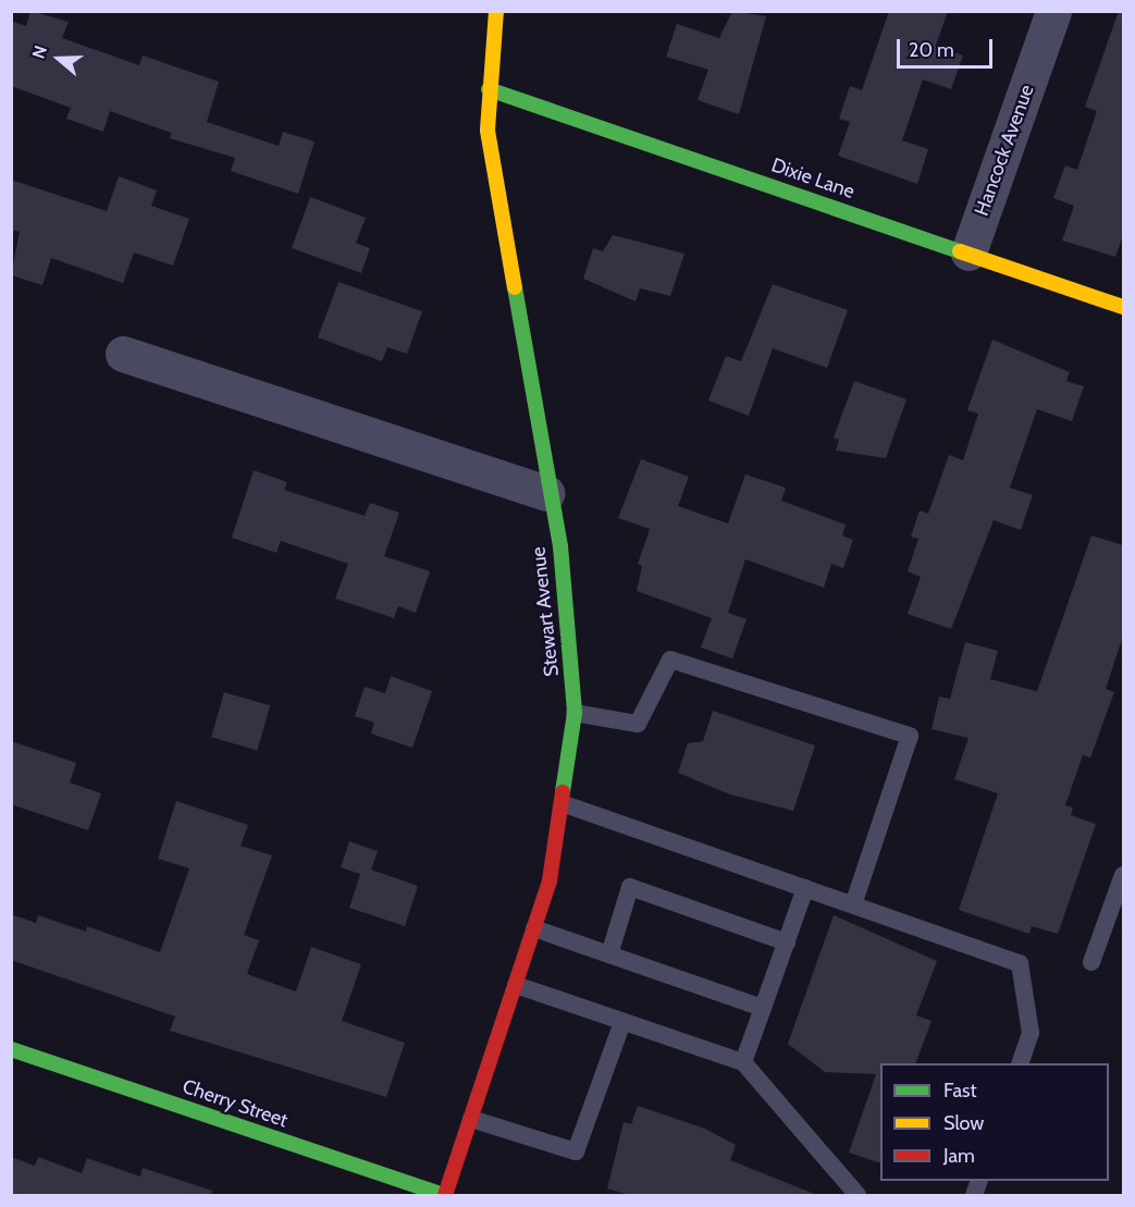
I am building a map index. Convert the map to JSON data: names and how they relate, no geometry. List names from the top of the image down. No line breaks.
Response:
{"streets":{"main road":["Dixie Lane","Stewart Avenue","Cherry Street"],"street":["Hancock Avenue"]},"crossings":[["Hancock Avenue","Dixie Lane"],["Dixie Lane","Stewart Avenue"],["Stewart Avenue","Cherry Street"]],"legend":["Fast","Slow","Jam"],"scale_bar":"20 m","north":"left"}
